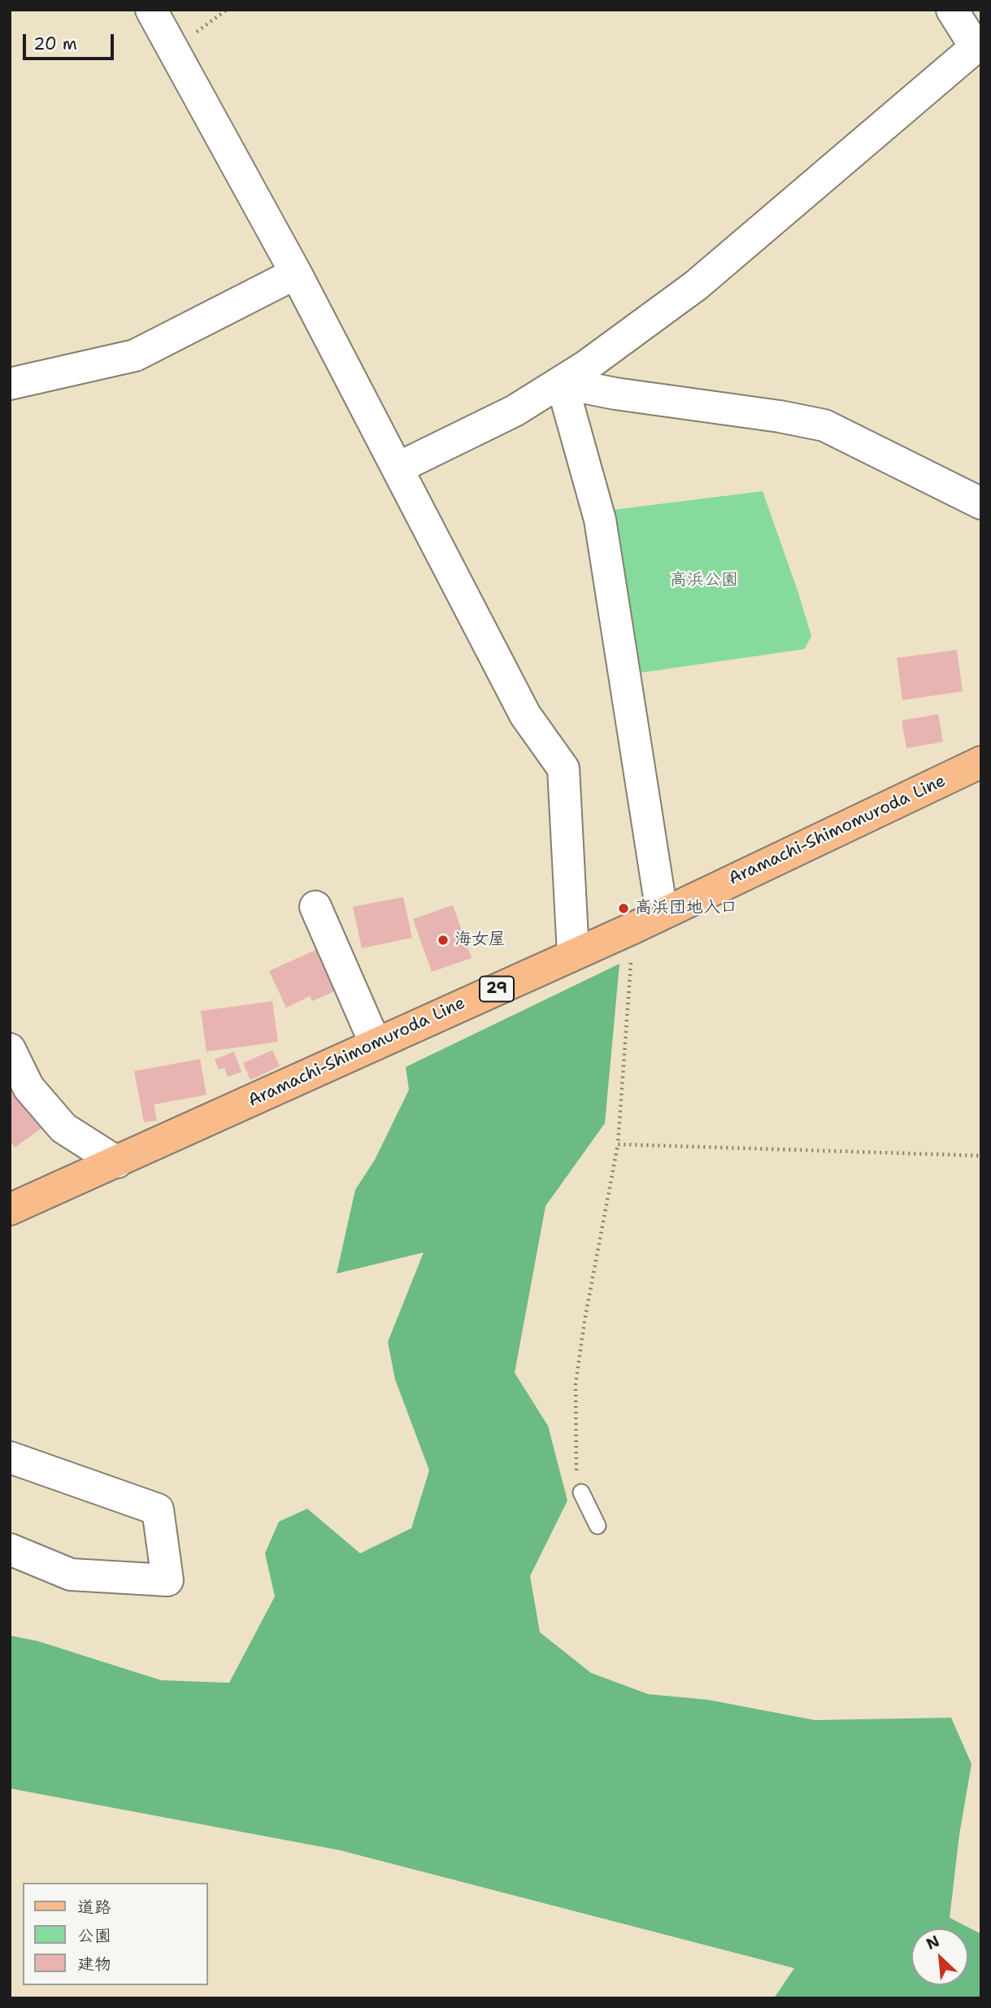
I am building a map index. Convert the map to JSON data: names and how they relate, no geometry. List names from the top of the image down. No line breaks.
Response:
{"streets":{"main road":["Aramachi-Shimomuroda Line","29"]},"parks":["高浜公園"],"places":["高浜団地入口","海女屋"],"legend":["道路","公園","建物"],"scale_bar":"20 m","north":"top left"}
